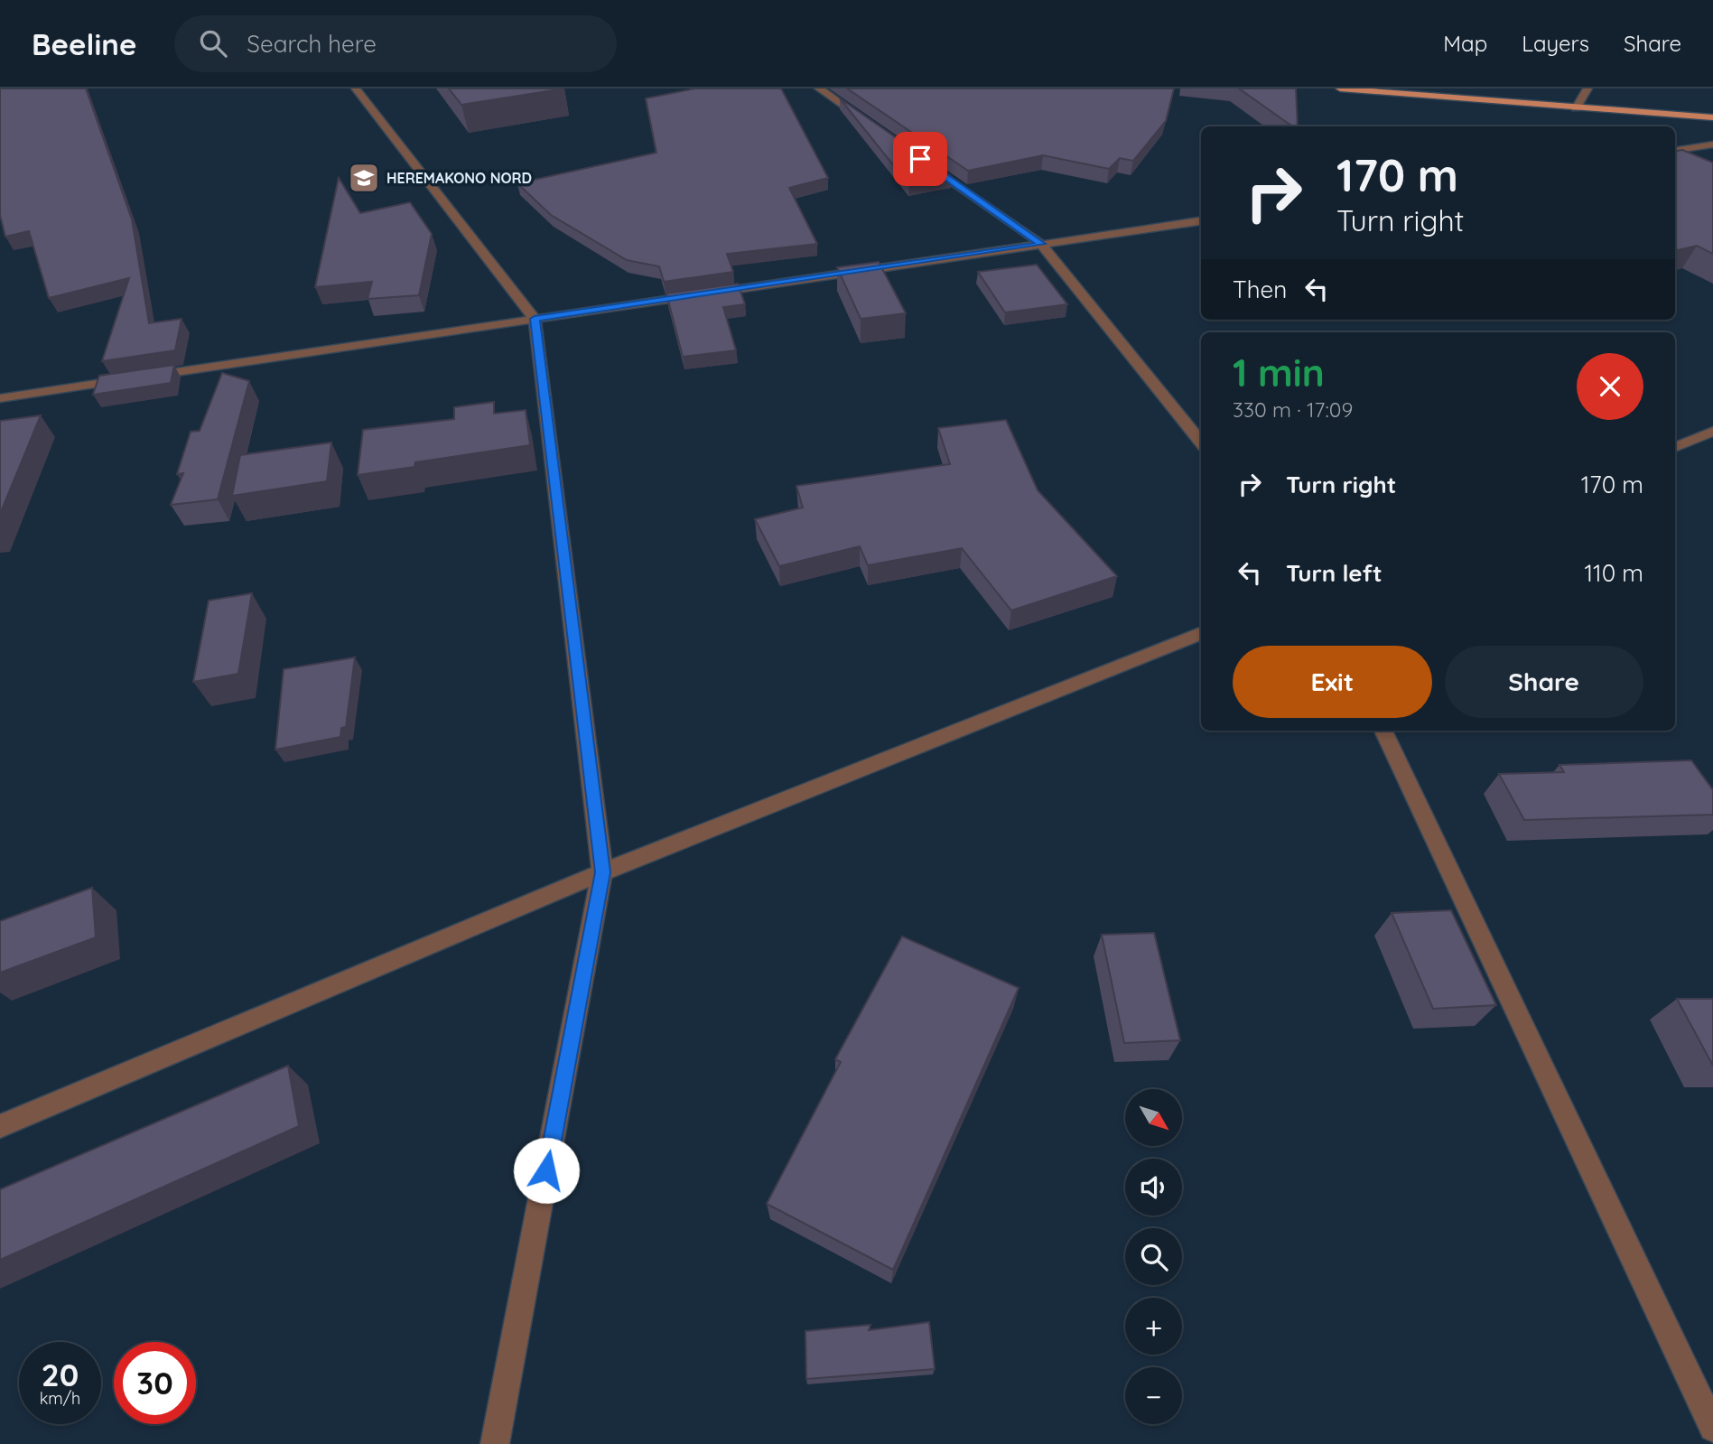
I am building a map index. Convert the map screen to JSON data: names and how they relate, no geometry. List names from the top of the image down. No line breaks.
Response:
{"places":{"school or university":["HEREMAKONO NORD"]},"north":"bottom right","page":{"header":"Beeline","search":"Search here","nav":["Map","Layers","Share"],"turn":["170 m","Turn right"],"then":"Then","heading":["1 min","330 m · 17:09"],"list":[{"name":"Turn right","value":"170 m"},{"name":"Turn left","value":"110 m"}],"buttons":["Exit","Share"],"map_buttons":["+","−"],"speed":"20 km/h","limit":"30"}}
